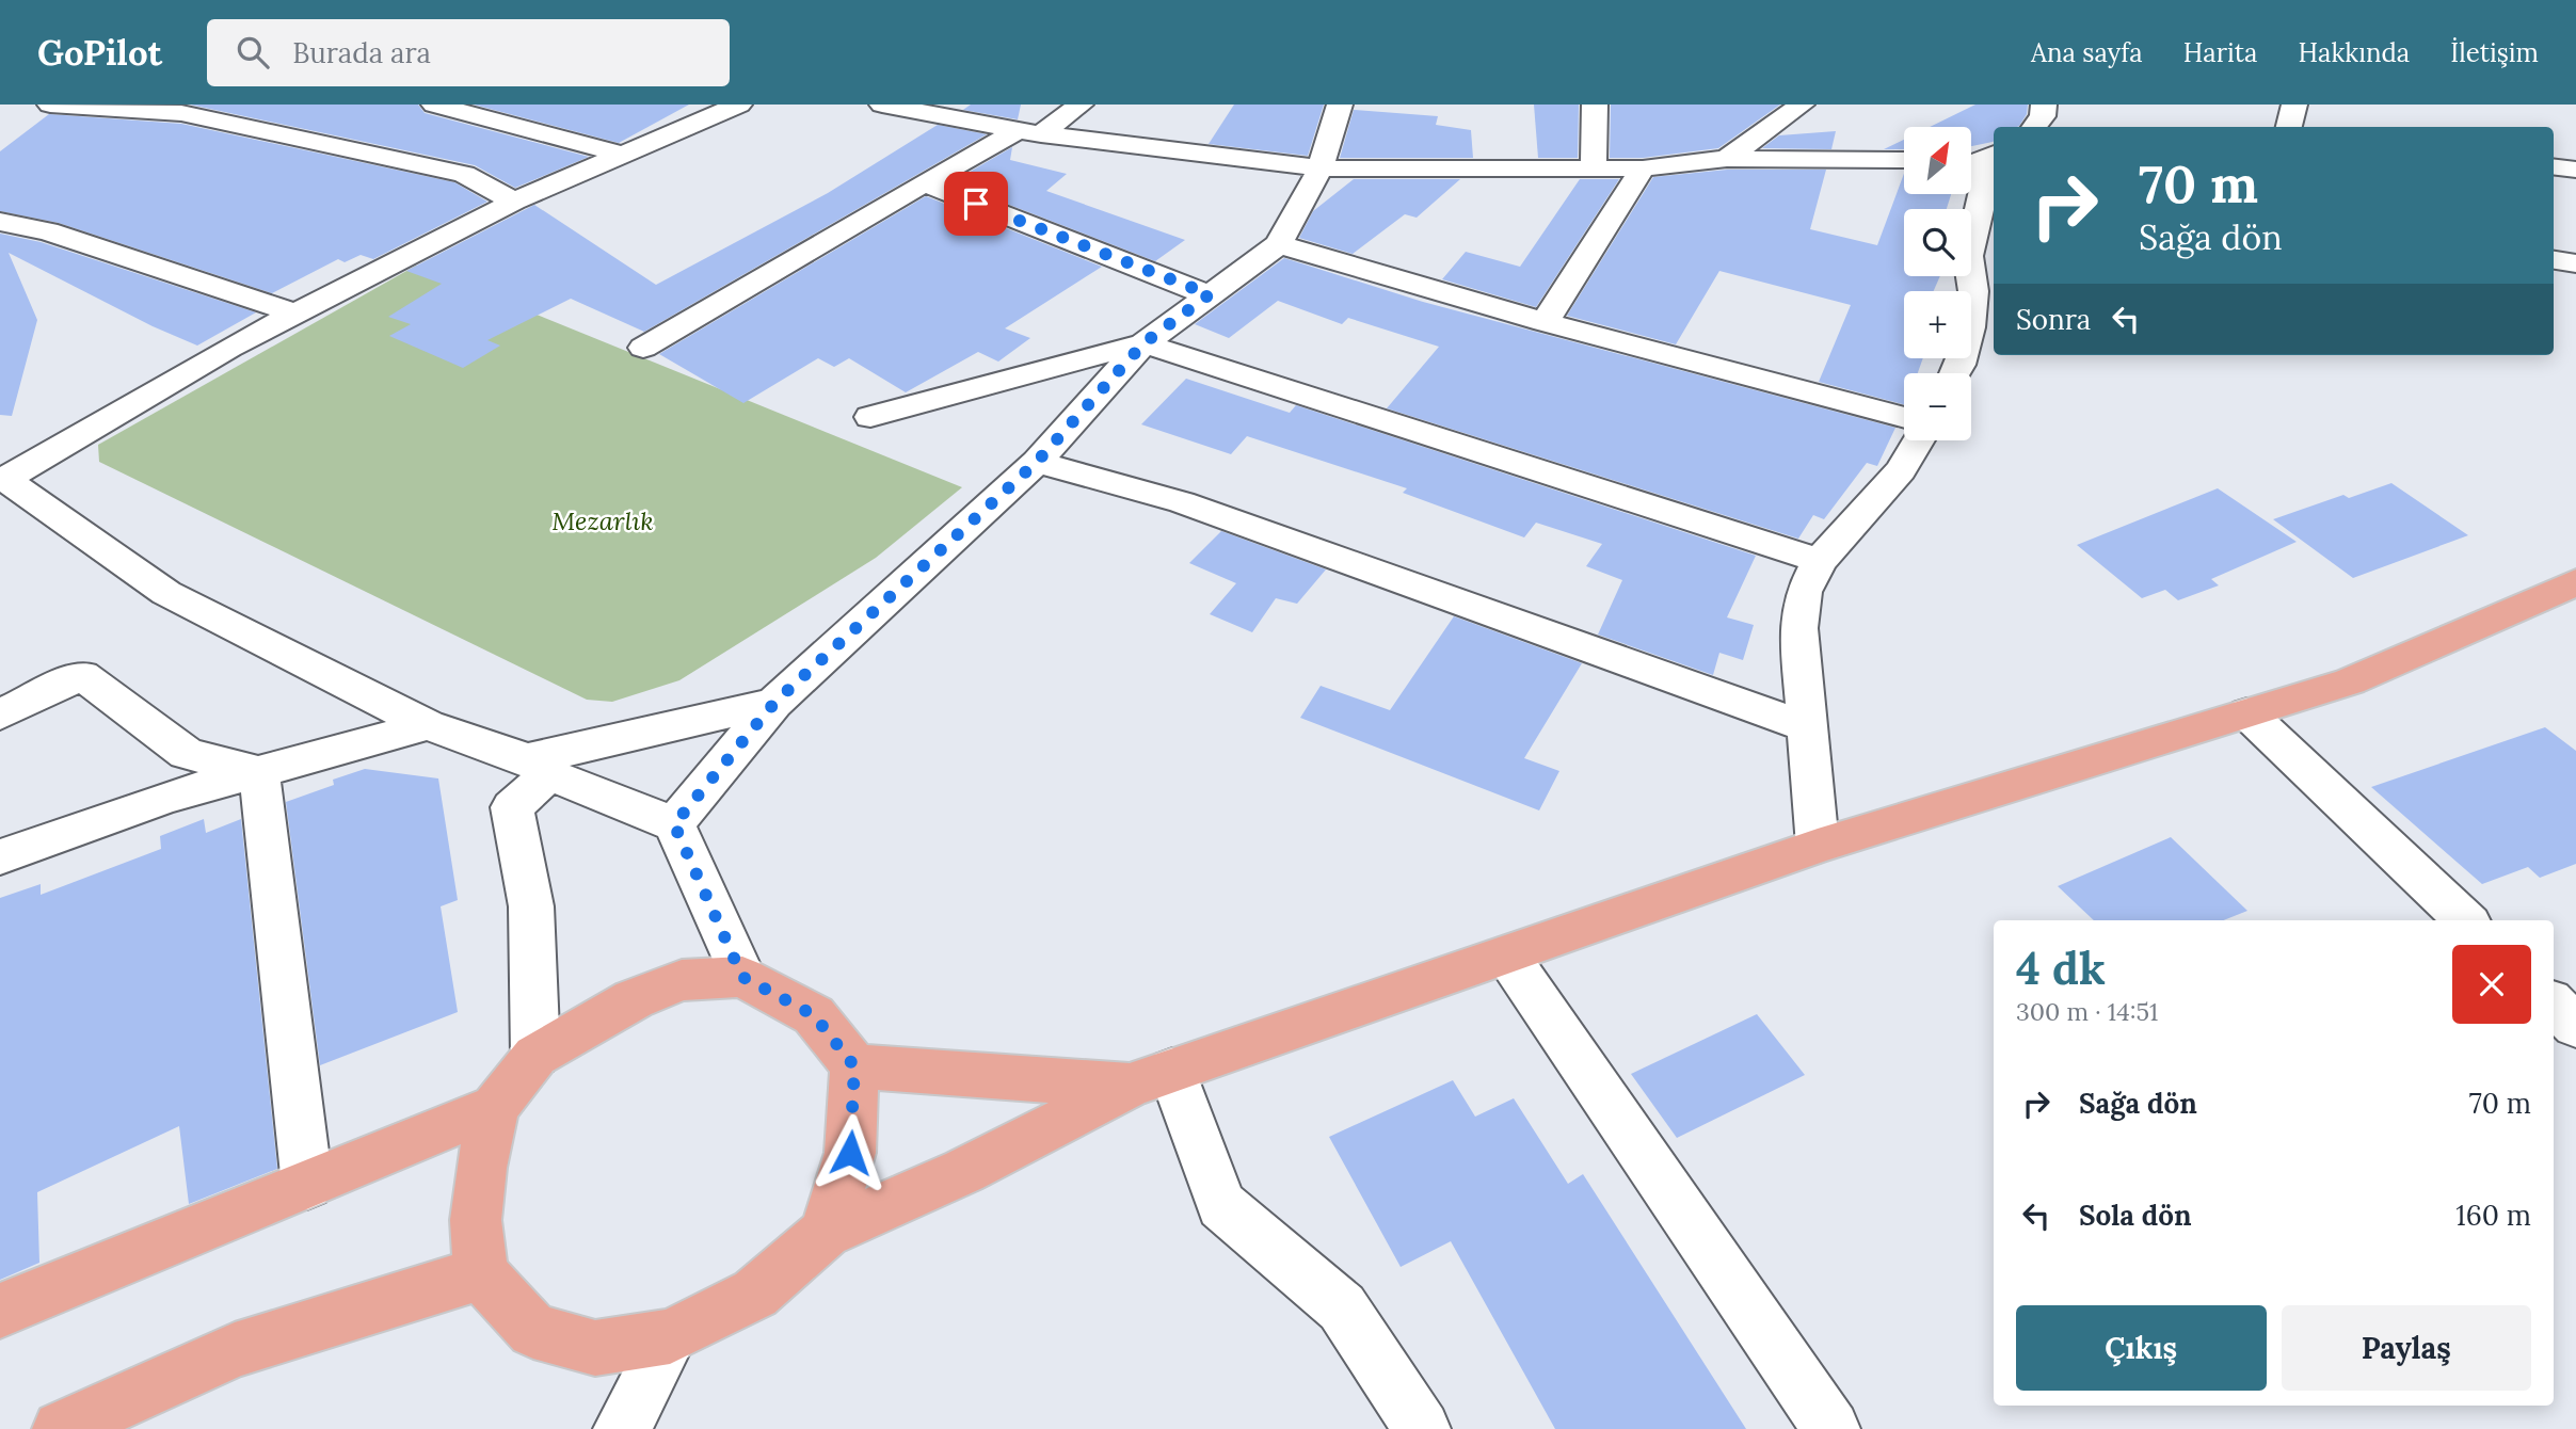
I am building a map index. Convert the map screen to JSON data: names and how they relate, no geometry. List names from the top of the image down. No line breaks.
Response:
{"parks":["Mezarlık"],"north":"top right","page":{"header":"GoPilot","search":"Burada ara","nav":["Ana sayfa","Harita","Hakkında","İletişim"],"map_buttons":["+","−"],"turn":["70 m","Sağa dön"],"then":"Sonra","heading":["4 dk","300 m · 14:51"],"list":[{"name":"Sağa dön","value":"70 m"},{"name":"Sola dön","value":"160 m"}],"buttons":["Çıkış","Paylaş"]}}
